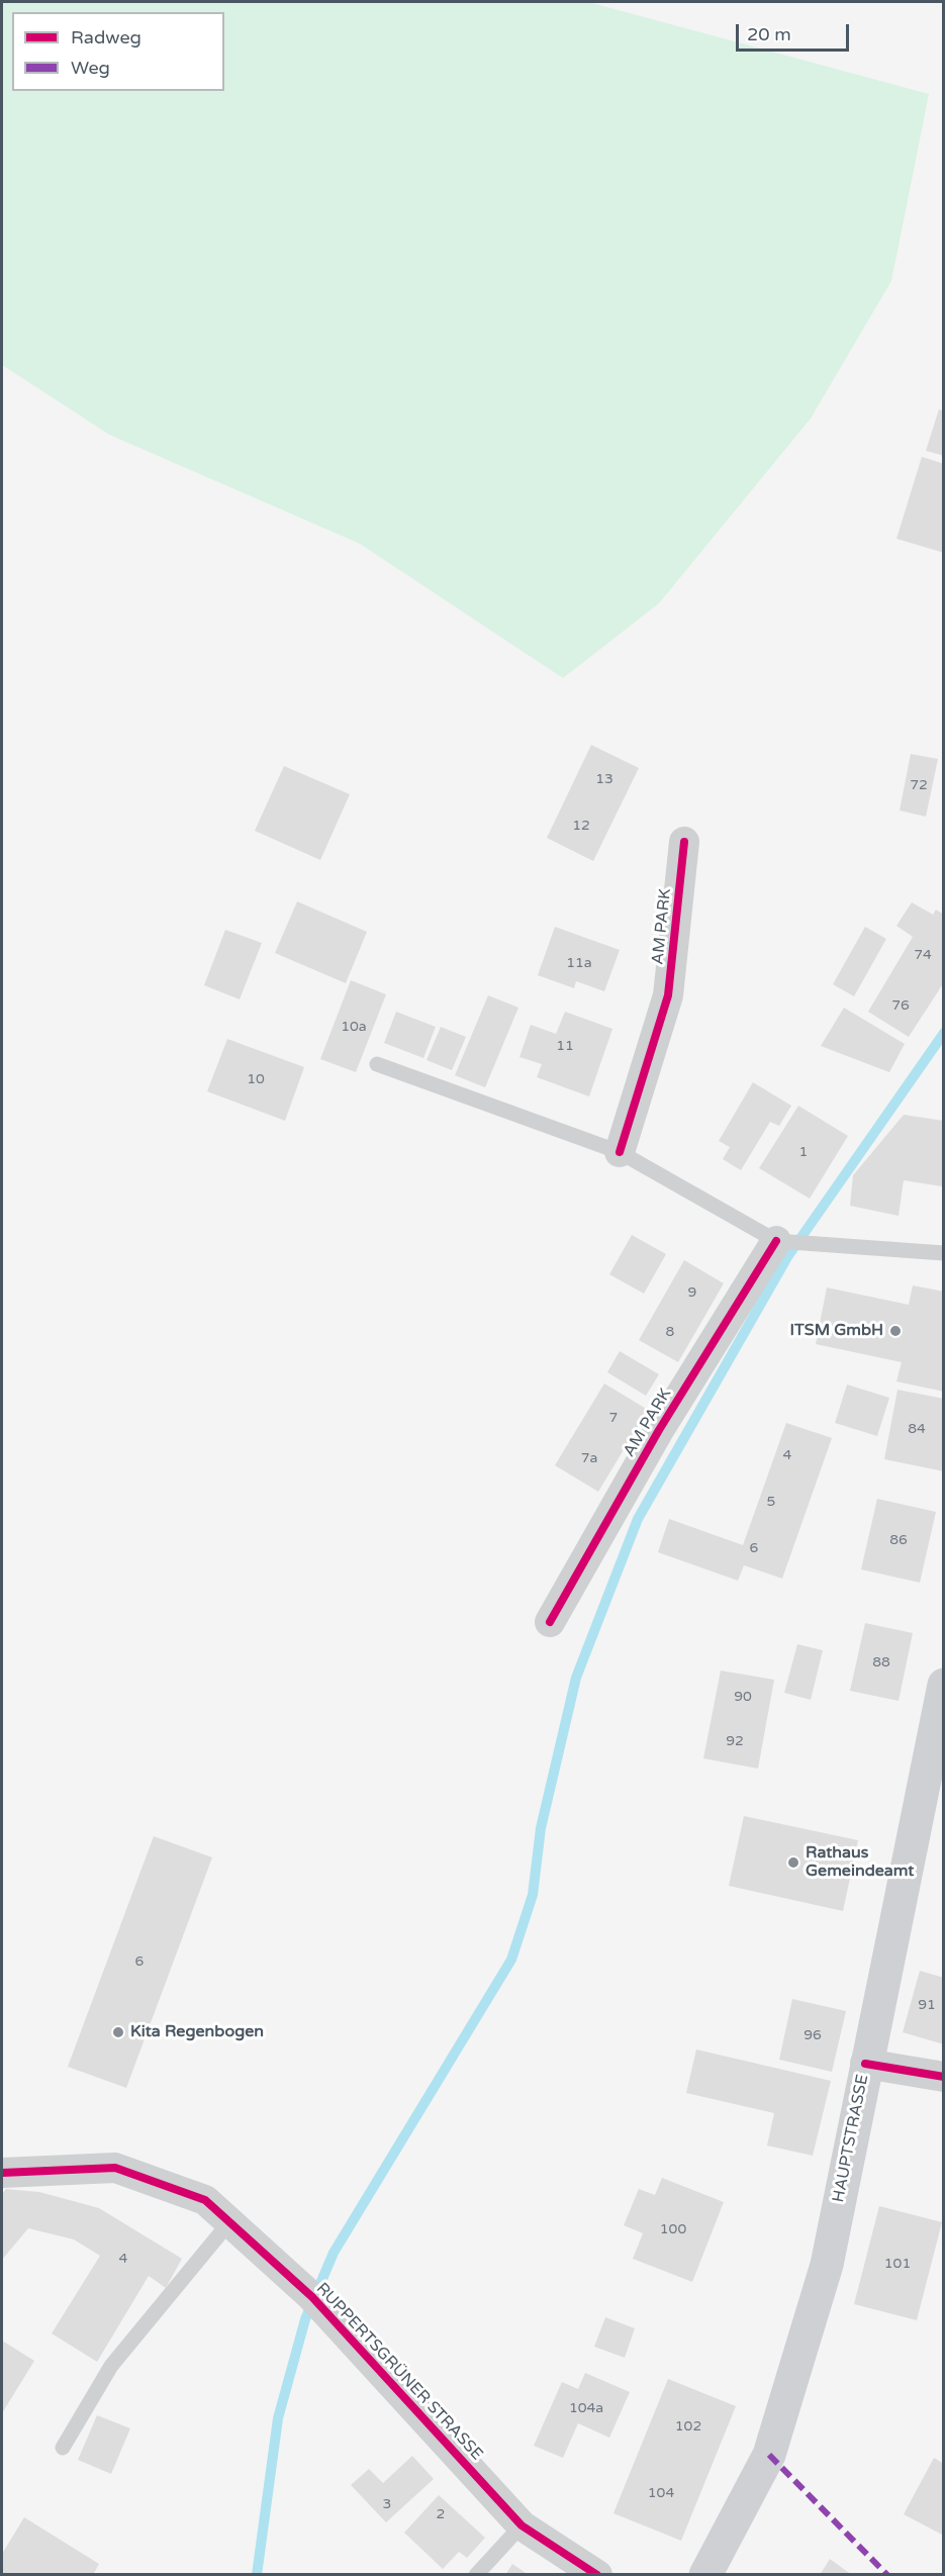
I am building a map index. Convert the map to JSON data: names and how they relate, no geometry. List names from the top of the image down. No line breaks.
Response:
{"streets":{"main road":["HAUPTSTRASSE"],"street":["AM PARK","RUPPERTSGRÜNER STRASSE"]},"places":["ITSM GmbH","Rathaus Gemeindeamt","Kita Regenbogen"],"house_numbers":["13","72","12","74","11a","76","10a","11","10","1","9","8","7","84","4","7a","5","86","6","88","90","92","6","91","96","100","4","101","104a","102","104","3","2"],"legend":["Radweg","Weg"],"scale_bar":"20 m"}
